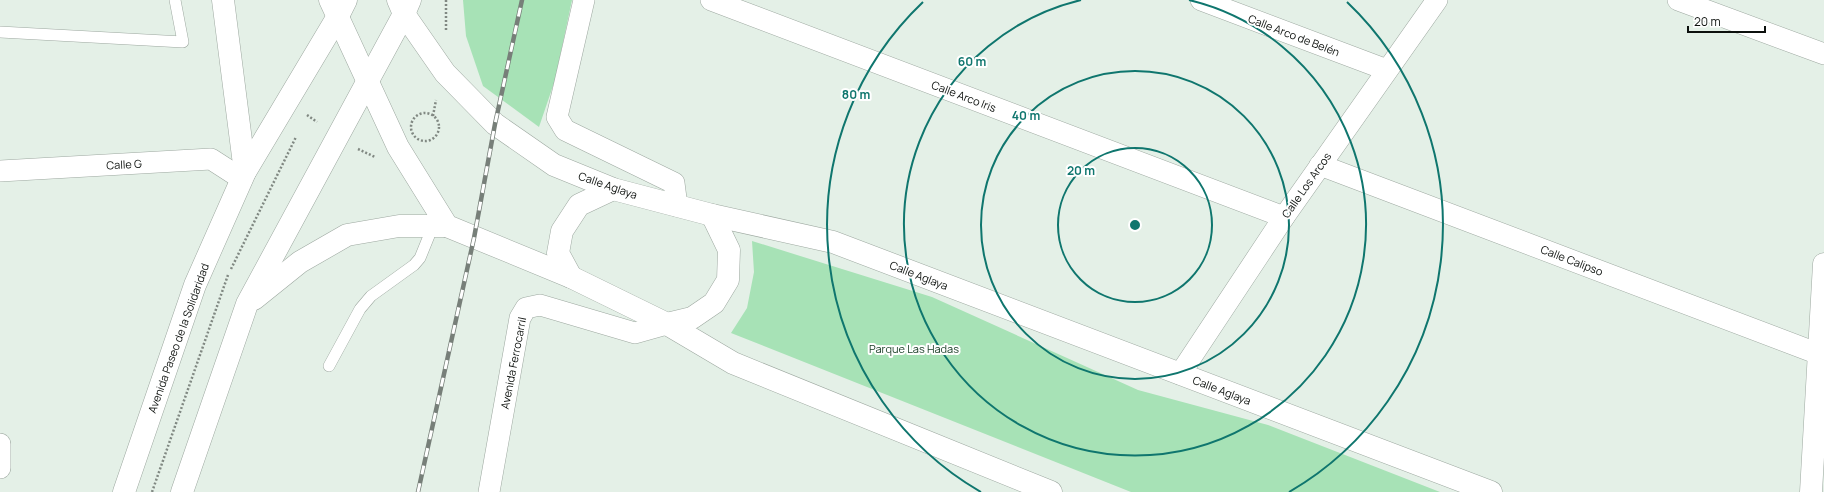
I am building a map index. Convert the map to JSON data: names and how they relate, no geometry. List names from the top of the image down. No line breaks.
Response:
{"streets":{"main road":["Calle Aglaya","Avenida Paseo de la Solidaridad"],"street":["Calle Arco de Belén","Calle Arco Iris","Calle G","Calle Los Arcos","Calle Calipso","Avenida Ferrocarril"]},"crossings":[["Calle Arco de Belén","Calle Los Arcos"],["Calle Arco Iris","Calle Los Arcos"],["Calle G","Avenida Paseo de la Solidaridad"],["Calle Aglaya","Calle Los Arcos"],["Calle Los Arcos","Calle Calipso"]],"parks":["Parque Las Hadas"],"scale_bar":"20 m","rings":["60 m","80 m","40 m","20 m"]}
